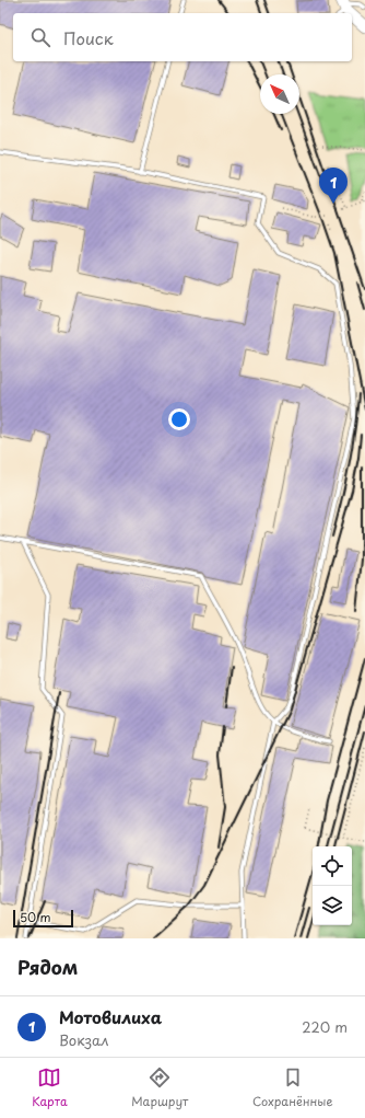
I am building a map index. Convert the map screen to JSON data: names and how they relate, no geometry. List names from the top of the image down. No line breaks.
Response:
{"scale_bar":"50 m","north":"top left","page":{"search":"Поиск","pins":"1","scale":"50 m","heading":"Рядом","list":[{"mark":"1","name":"Мотовилиха","note":"Вокзал","value":"220 m"}],"nav":["Карта","Маршрут","Сохранённые"]}}
